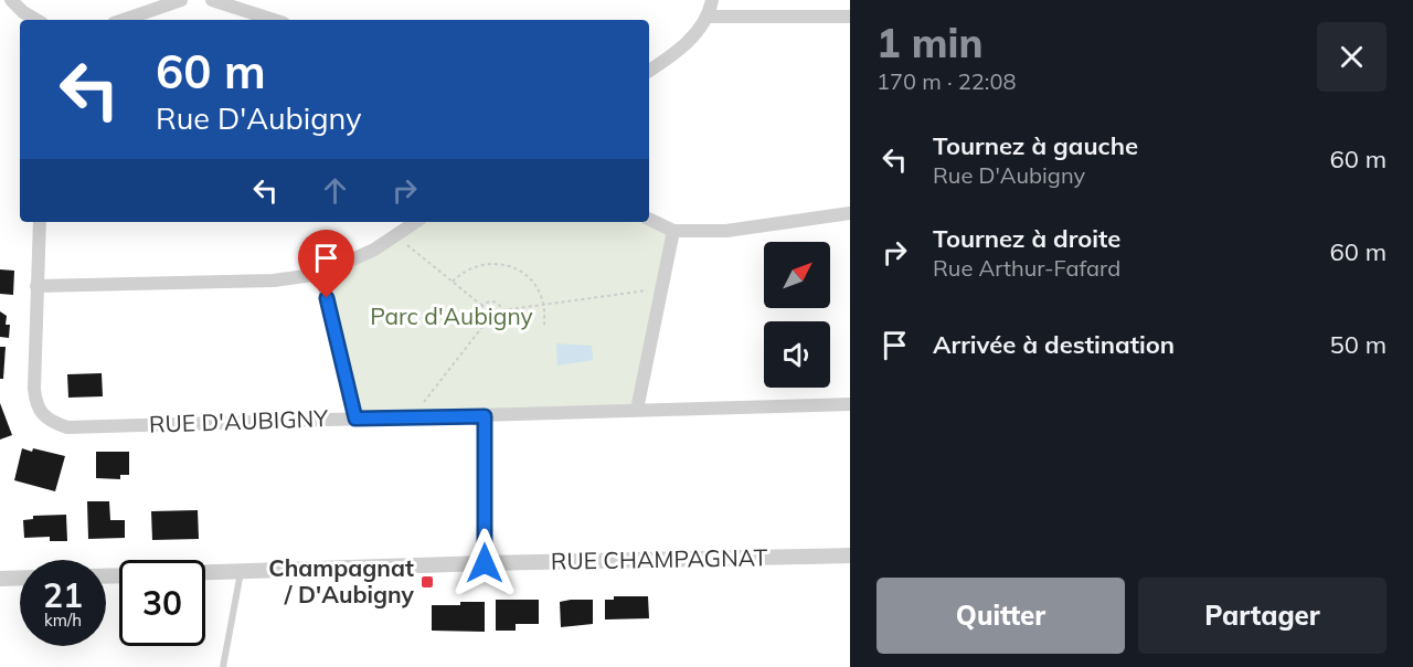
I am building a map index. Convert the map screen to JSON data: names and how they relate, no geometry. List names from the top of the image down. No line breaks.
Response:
{"streets":{"street":["RUE D'AUBIGNY","RUE CHAMPAGNAT"]},"parks":["Parc d'Aubigny"],"places":{"transit":["Champagnat / D'Aubigny"]},"north":"top right","page":{"heading":["1 min","170 m · 22:08"],"turn":["60 m","Rue D'Aubigny"],"list":[{"name":"Tournez à gauche","note":"Rue D'Aubigny","value":"60 m"},{"name":"Tournez à droite","note":"Rue Arthur-Fafard","value":"60 m"},{"name":"Arrivée à destination","value":"50 m"}],"speed":"21 km/h","limit":"30","buttons":["Quitter","Partager"]}}
